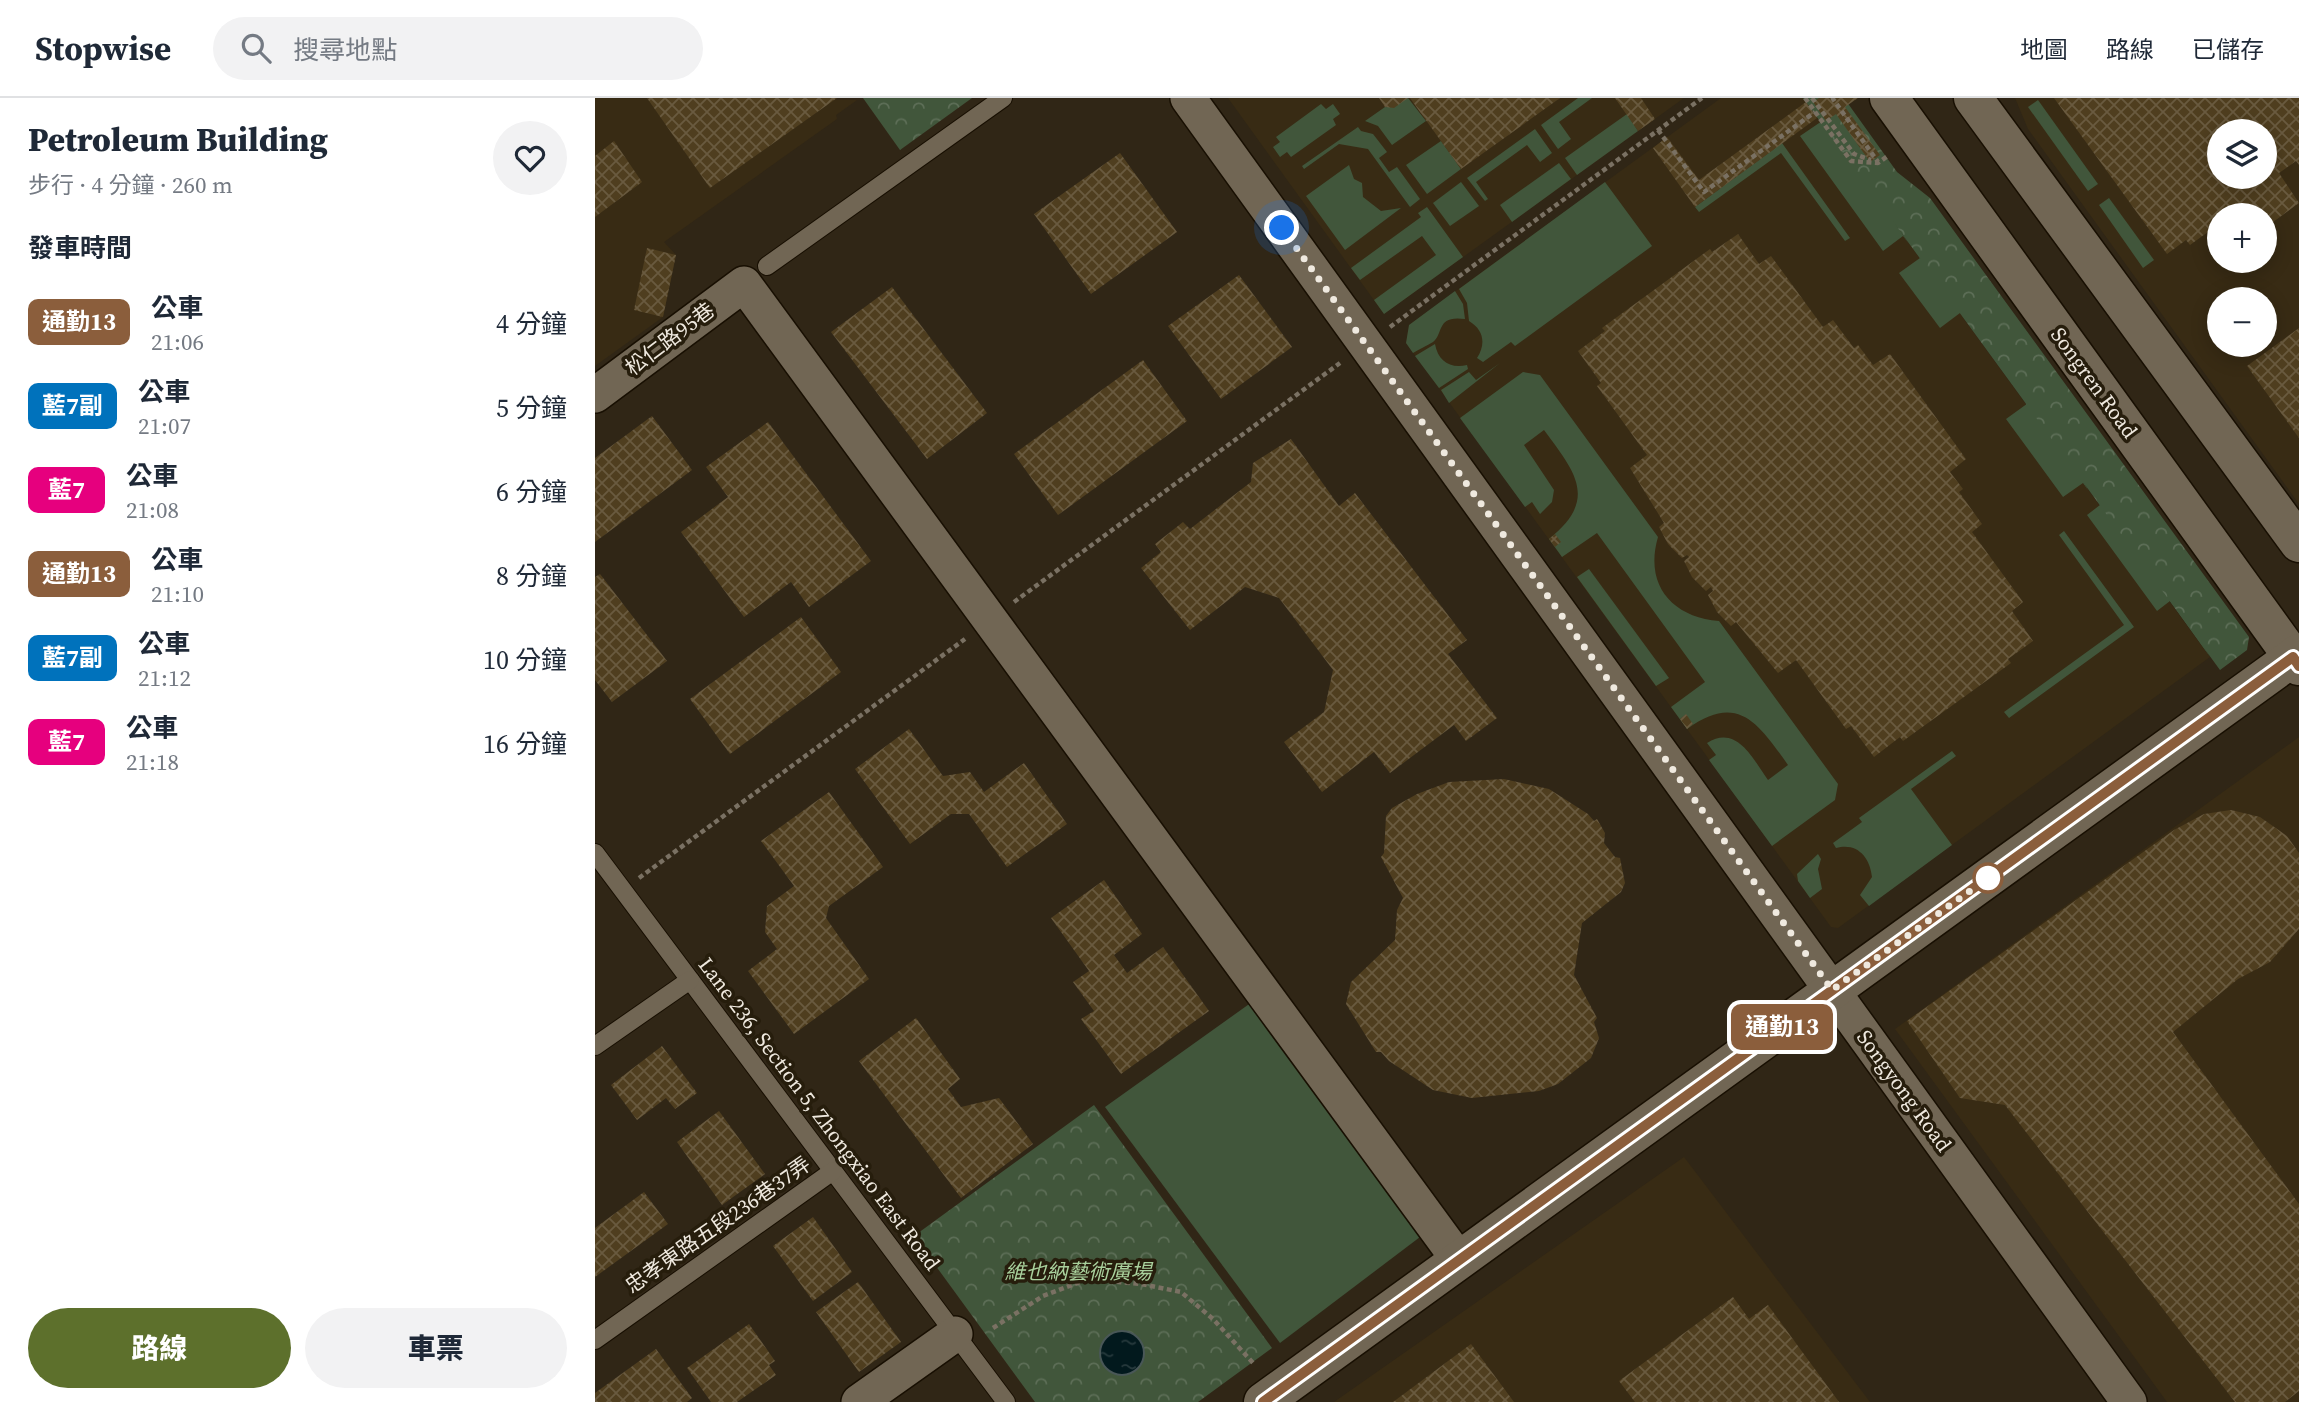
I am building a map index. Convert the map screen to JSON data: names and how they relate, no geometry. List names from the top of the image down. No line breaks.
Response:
{"streets":{"street":["松仁路95巷","Songren Road","Songyong Road"],"lane":["Lane 236, Section 5, Zhongxiao East Road","忠孝東路五段236巷37弄"]},"crossings":[["Lane 236, Section 5, Zhongxiao East Road","忠孝東路五段236巷37弄"]],"parks":["維也納藝術廣場"],"lines":["bus line 通勤13"],"page":{"header":"Stopwise","search":"搜尋地點","nav":["地圖","路線","已儲存"],"heading":[["Petroleum Building","步行 · 4 分鐘 · 260 m"],"發車時間"],"on_map":"通勤13","map_buttons":["+","−"],"list":[{"mark":"通勤13","name":"公車","note":"21:06","value":"4 分鐘"},{"mark":"藍7副","name":"公車","note":"21:07","value":"5 分鐘"},{"mark":"藍7","name":"公車","note":"21:08","value":"6 分鐘"},{"mark":"通勤13","name":"公車","note":"21:10","value":"8 分鐘"},{"mark":"藍7副","name":"公車","note":"21:12","value":"10 分鐘"},{"mark":"藍7","name":"公車","note":"21:18","value":"16 分鐘"}],"buttons":["路線","車票"]}}
